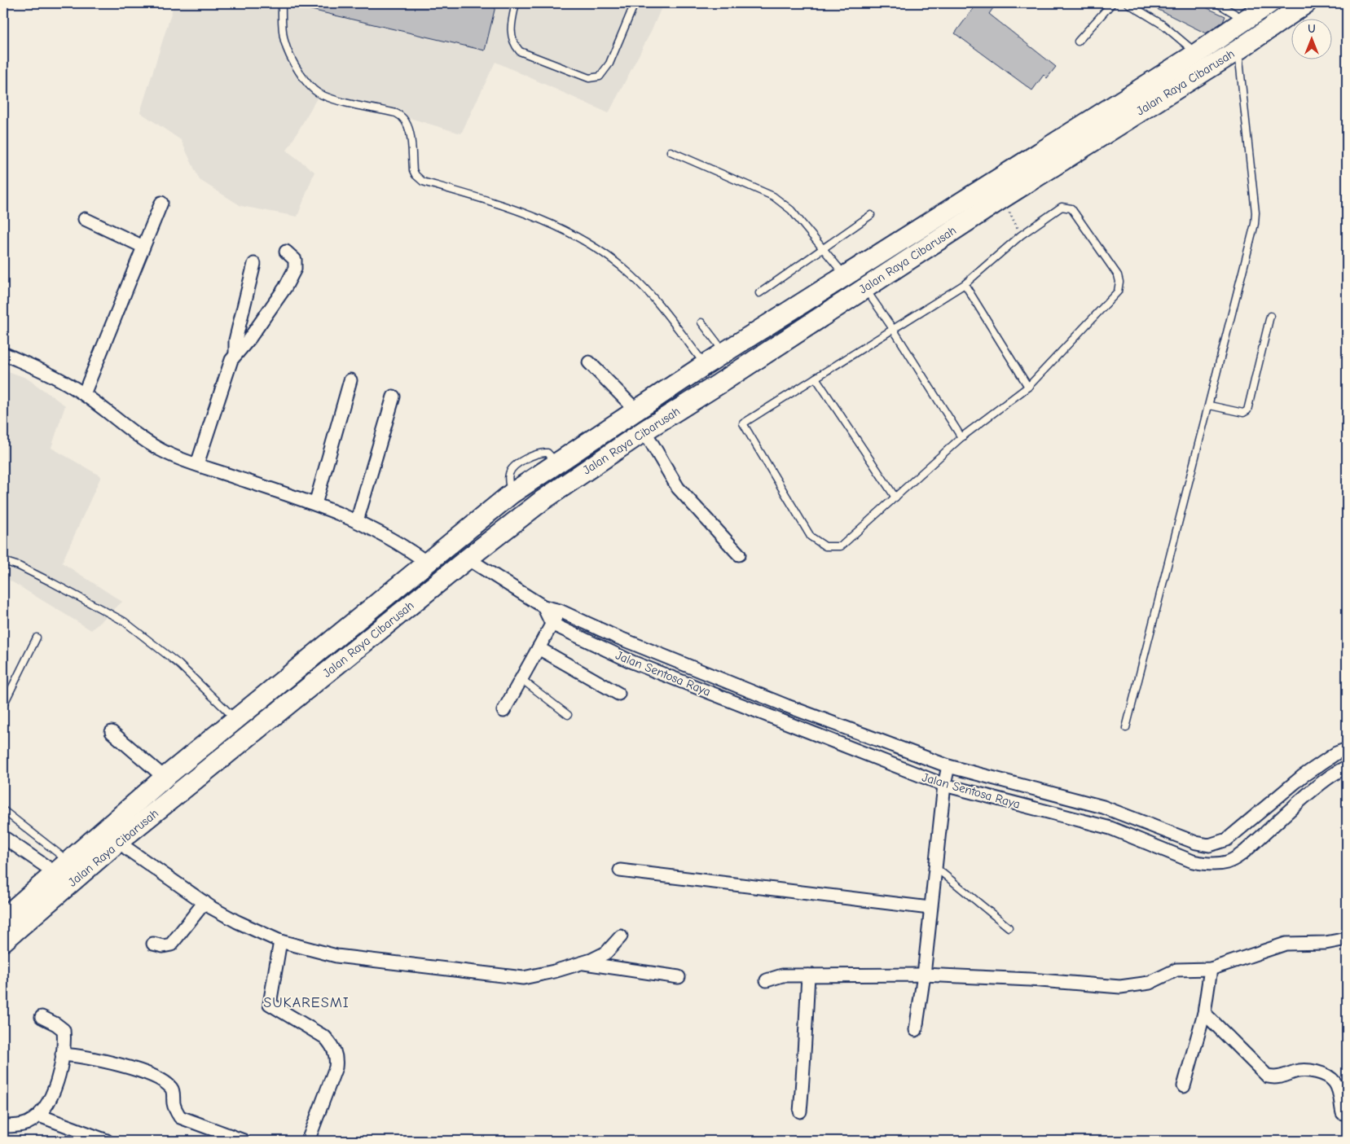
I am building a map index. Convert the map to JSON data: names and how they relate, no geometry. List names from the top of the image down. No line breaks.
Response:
{"streets":{"main road":["Jalan Raya Cibarusah"],"street":["Jalan Sentosa Raya"]},"crossings":[["Jalan Raya Cibarusah","Jalan Sentosa Raya"]],"districts":["SUKARESMI"],"north":"top"}
